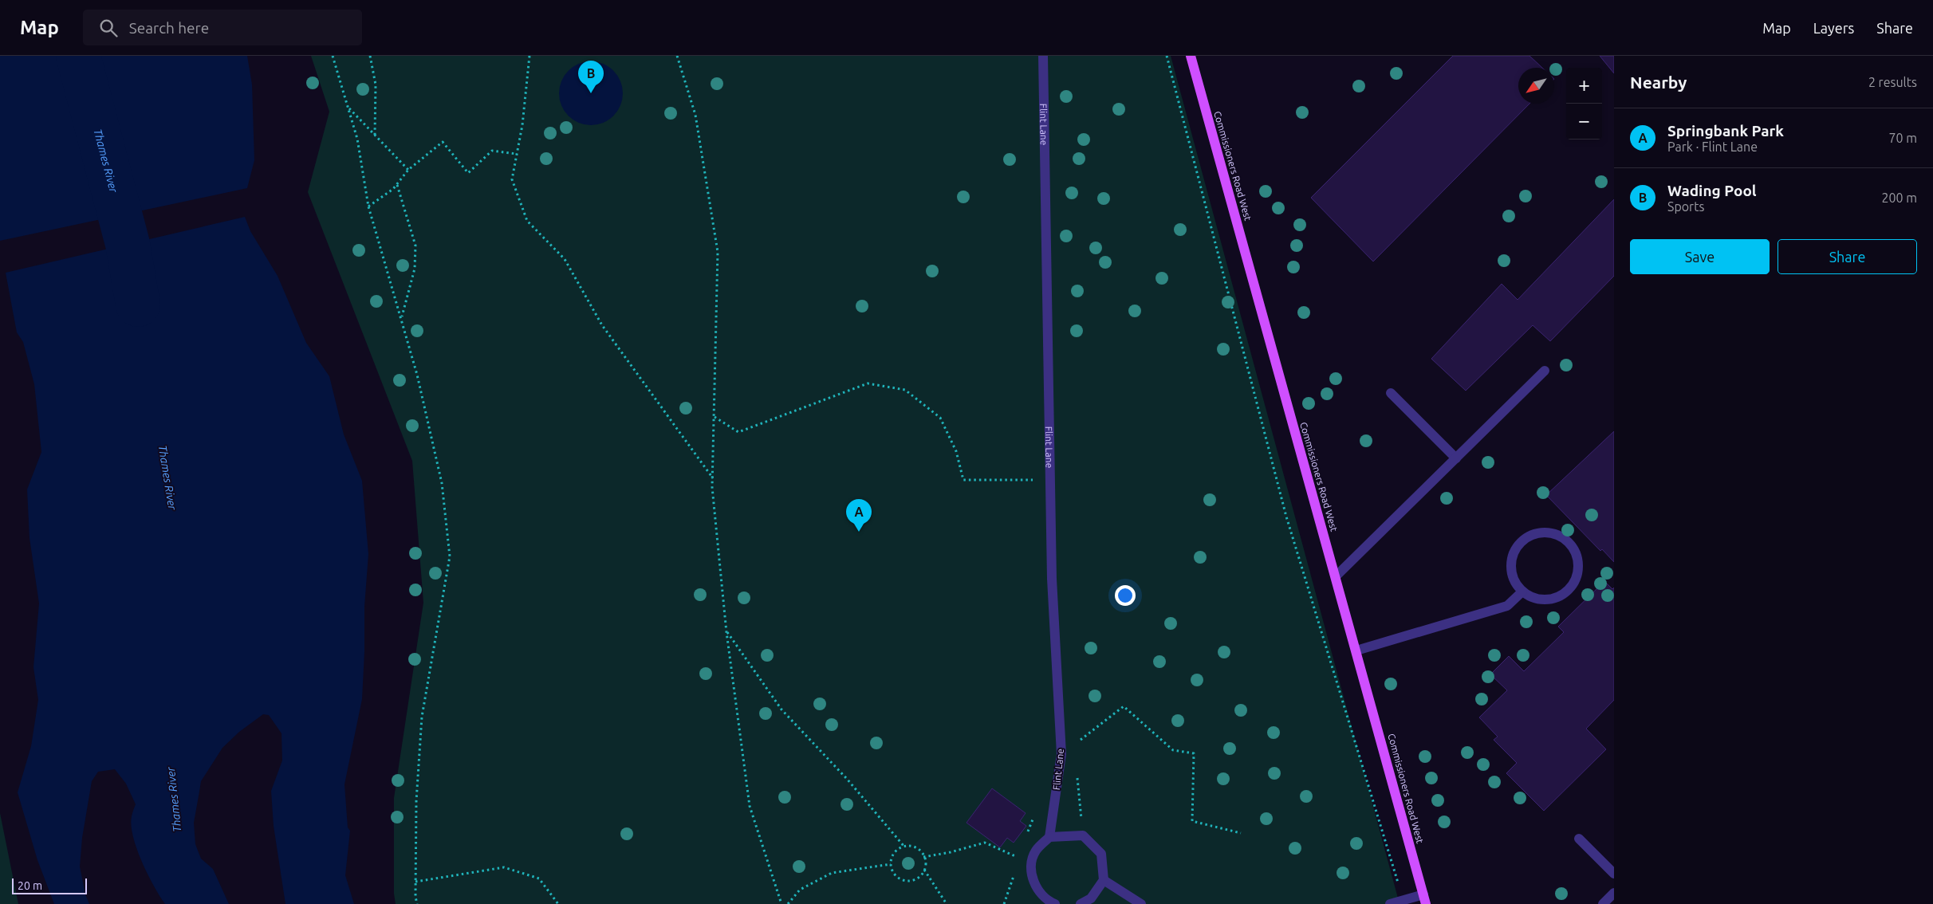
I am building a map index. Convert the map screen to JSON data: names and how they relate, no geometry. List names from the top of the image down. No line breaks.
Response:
{"streets":{"main road":["Commissioners Road West"],"street":["Flint Lane"]},"water":["Thames River"],"scale_bar":"20 m","north":"bottom left","page":{"header":"Map","search":"Search here","nav":["Map","Layers","Share"],"heading":["Nearby","2 results"],"pins":["B","A"],"map_buttons":["+","−"],"list":[{"mark":"A","name":"Springbank Park","note":"Park · Flint Lane","value":"70 m"},{"mark":"B","name":"Wading Pool","note":"Sports","value":"200 m"}],"buttons":["Save","Share"],"scale":"20 m"}}
